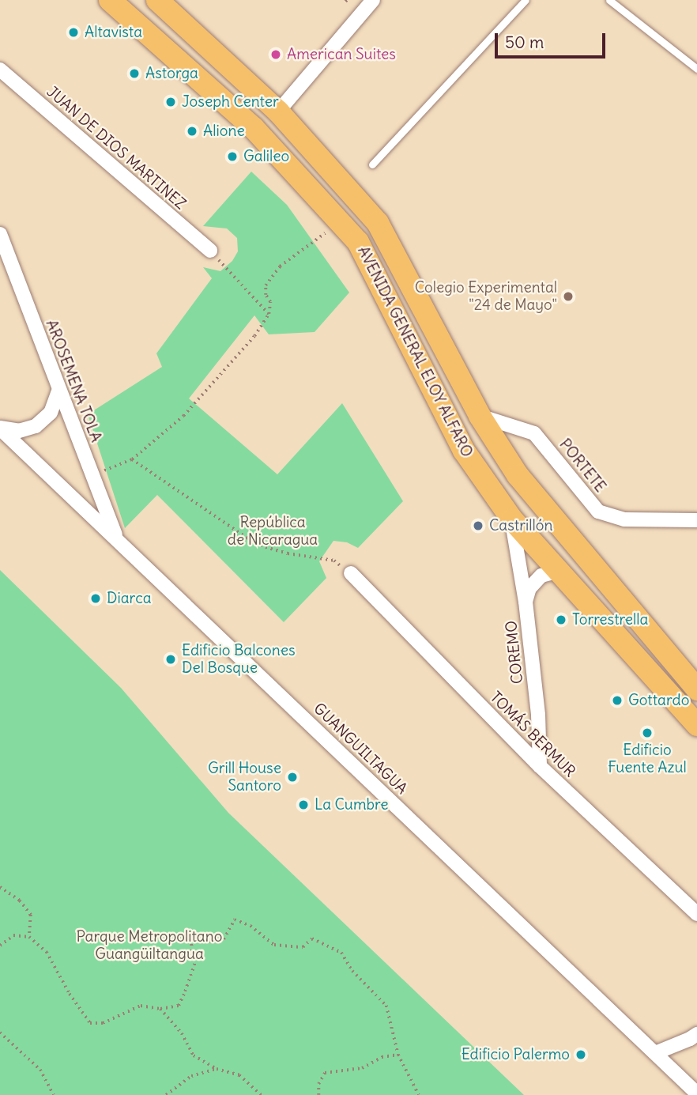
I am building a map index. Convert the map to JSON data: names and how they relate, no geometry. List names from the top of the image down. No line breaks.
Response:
{"streets":{"main road":["AVENIDA GENERAL ELOY ALFARO"],"street":["JUAN DE DIOS MARTINEZ","AROSEMENA TOLA","PORTETE","COREMO","TOMÁS BERMUR","GUANGUILTAGUA"]},"crossings":[["AVENIDA GENERAL ELOY ALFARO","PORTETE"],["AVENIDA GENERAL ELOY ALFARO","COREMO"],["AROSEMENA TOLA","GUANGUILTAGUA"],["COREMO","TOMÁS BERMUR"]],"parks":["República de Nicaragua","Parque Metropolitano Guangüiltangua"],"places":["Altavista","American Suites","Astorga","Joseph Center","Alione","Galileo","Colegio Experimental \"24 de Mayo\"","Castrillón","Diarca","Torrestrella","Edificio Balcones Del Bosque","Gottardo","Edificio Fuente Azul","Grill House Santoro","La Cumbre","Edificio Palermo"],"scale_bar":"50 m"}
